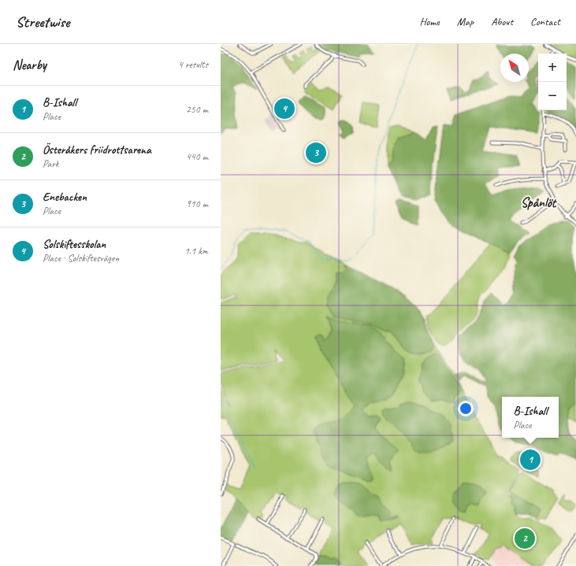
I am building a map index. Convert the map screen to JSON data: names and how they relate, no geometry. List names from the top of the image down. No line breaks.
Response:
{"districts":["Spånlöt"],"north":"top left","page":{"header":"Streetwise","nav":["Home","Map","About","Contact"],"heading":["Nearby","4 results"],"map_buttons":["+","−"],"list":[{"mark":"1","name":"B-Ishall","note":"Place","value":"250 m"},{"mark":"2","name":"Österåkers friidrottsarena","note":"Park","value":"440 m"},{"mark":"3","name":"Enebacken","note":"Place","value":"910 m"},{"mark":"4","name":"Solskiftesskolan","note":"Place · Solskiftesvägen","value":"1.1 km"}],"pins":["4","3","1","2"],"popup":["B-Ishall","Place"]}}
